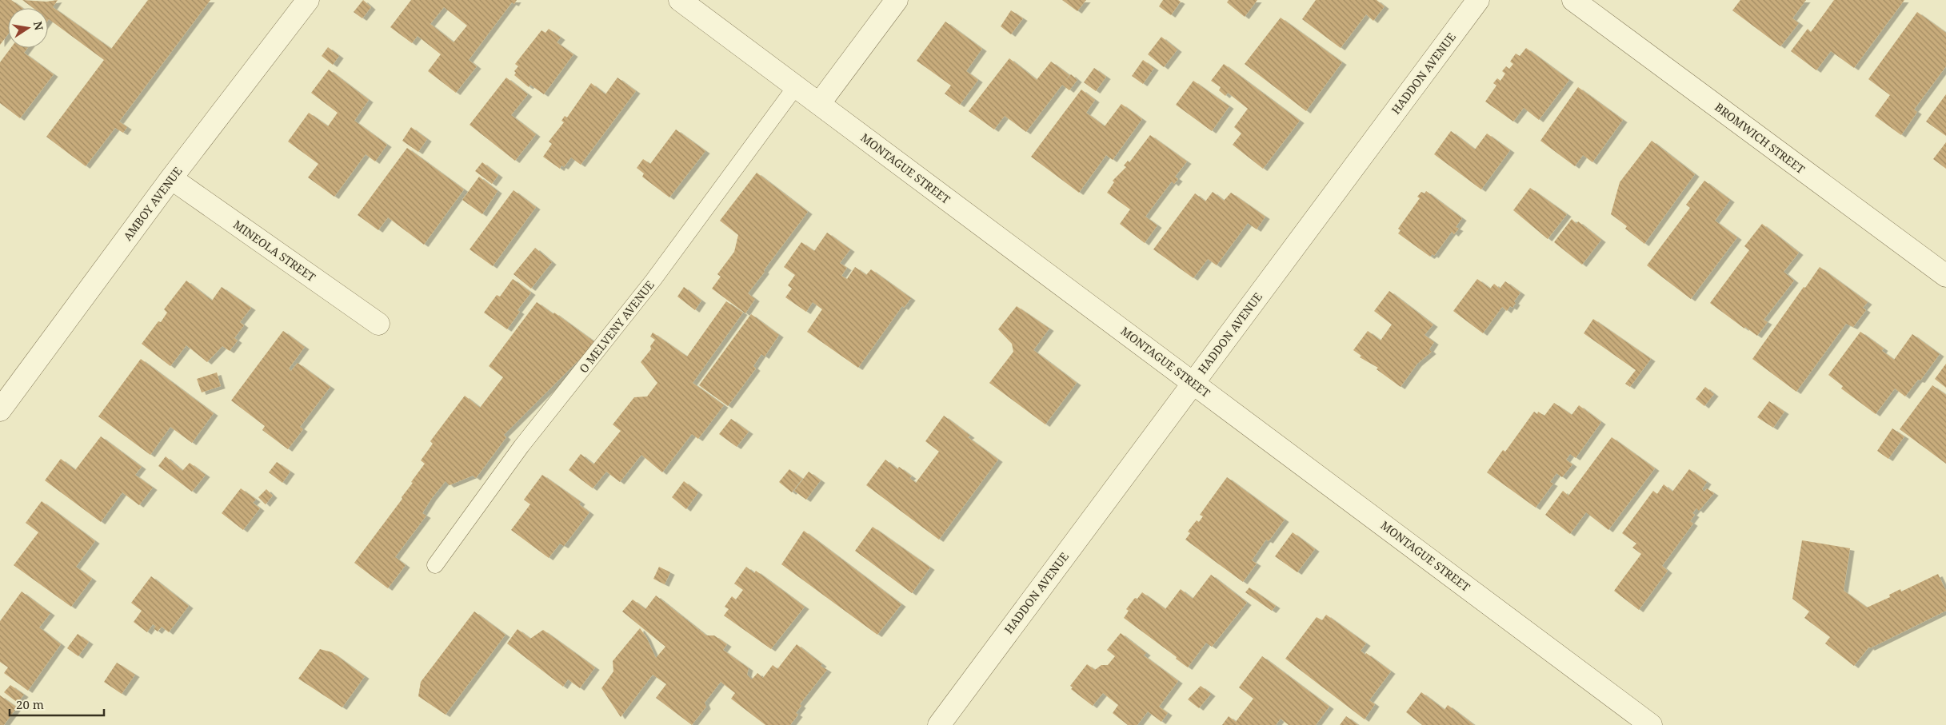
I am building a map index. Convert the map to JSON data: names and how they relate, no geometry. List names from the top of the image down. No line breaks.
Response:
{"streets":{"street":["HADDON AVENUE","BROMWICH STREET","MONTAGUE STREET","AMBOY AVENUE","MINEOLA STREET"],"lane":["O MELVENY AVENUE"]},"crossings":[["HADDON AVENUE","MONTAGUE STREET"],["MONTAGUE STREET","O MELVENY AVENUE"],["AMBOY AVENUE","MINEOLA STREET"]],"scale_bar":"20 m","north":"right"}
